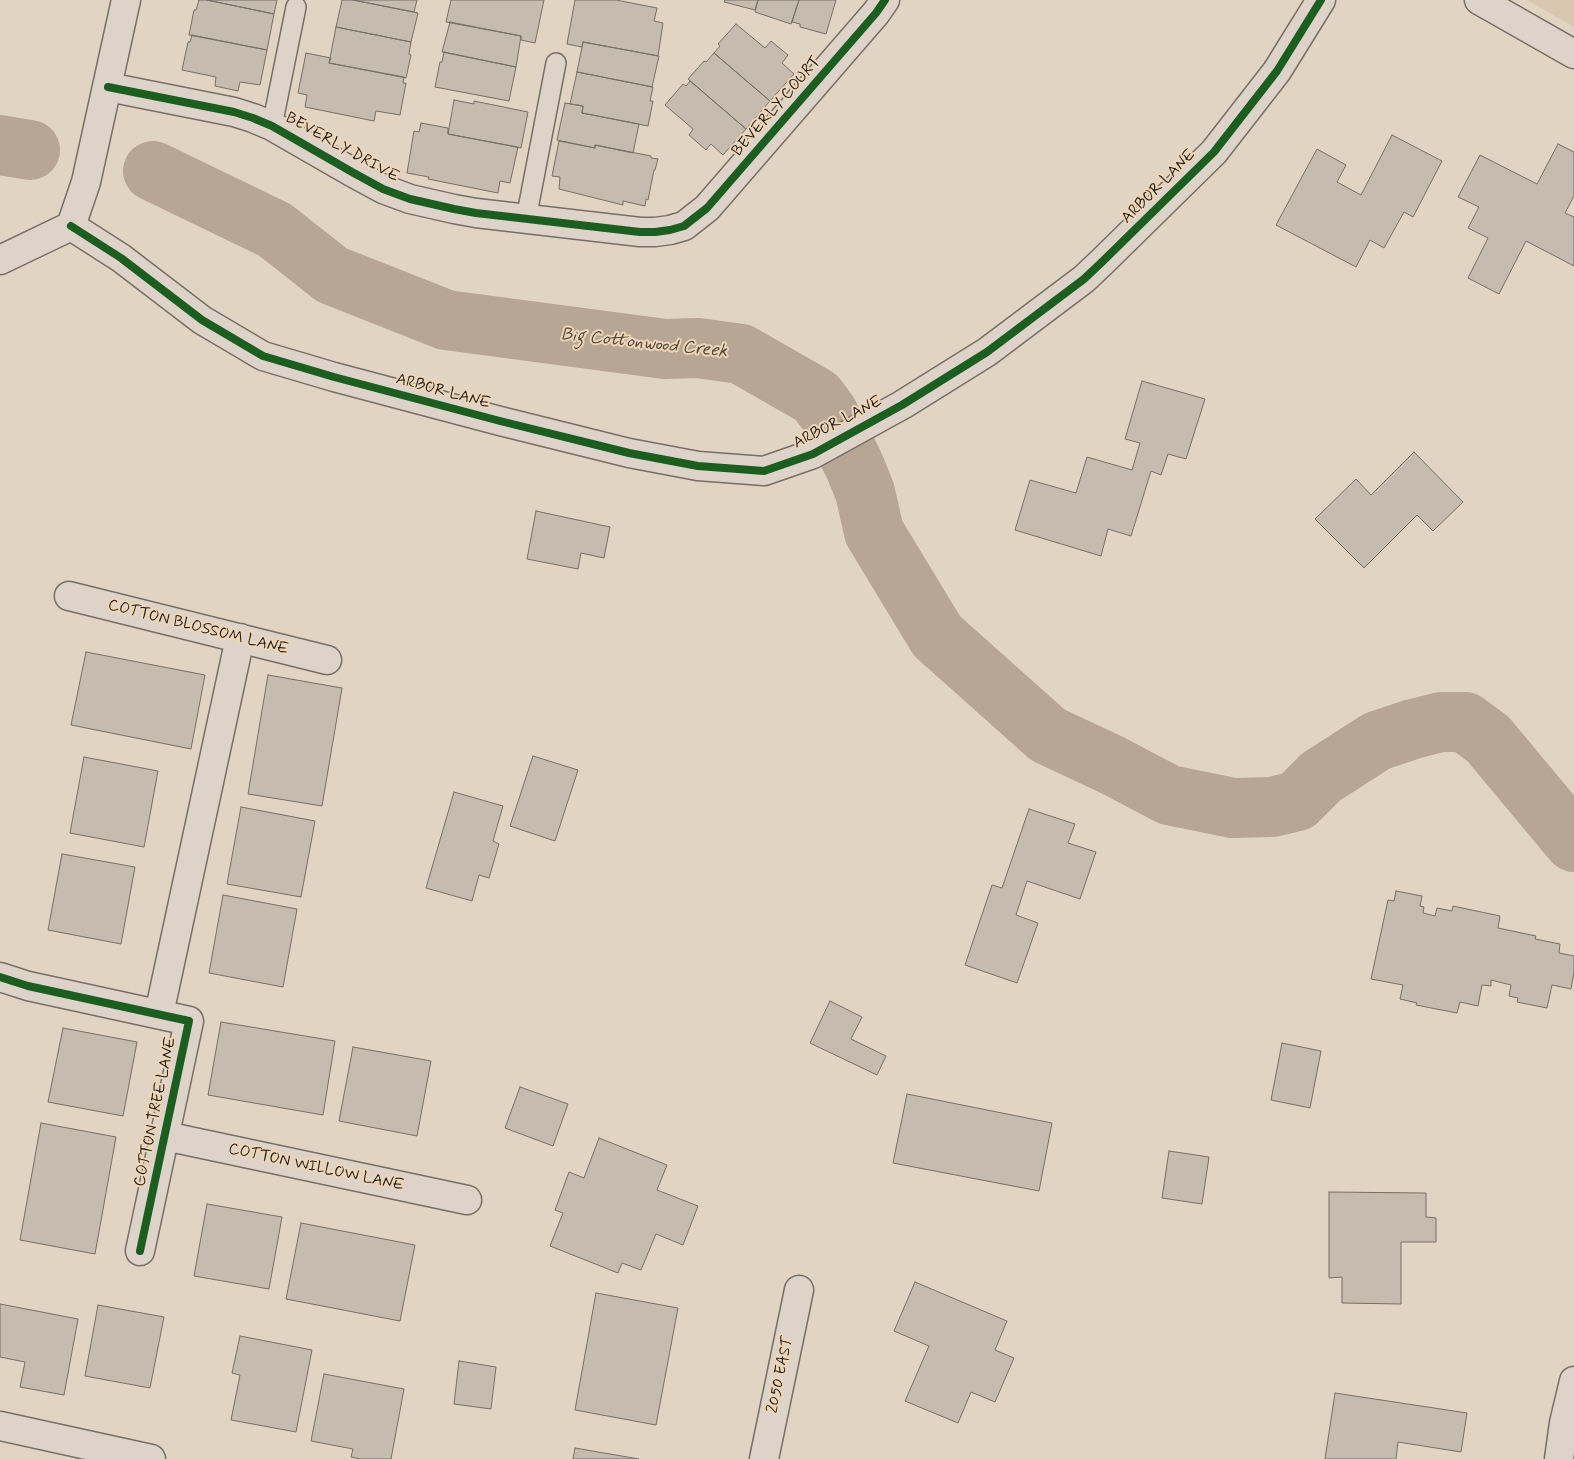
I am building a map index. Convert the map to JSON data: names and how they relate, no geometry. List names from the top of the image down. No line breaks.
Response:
{"streets":{"street":["BEVERLY COURT","BEVERLY DRIVE","ARBOR LANE","COTTON BLOSSOM LANE","COTTON TREE LANE","COTTON WILLOW LANE","2050 EAST"]},"crossings":[["BEVERLY COURT","BEVERLY DRIVE"],["COTTON BLOSSOM LANE","COTTON TREE LANE"],["COTTON TREE LANE","COTTON WILLOW LANE"]],"water":["Big Cottonwood Creek"]}
